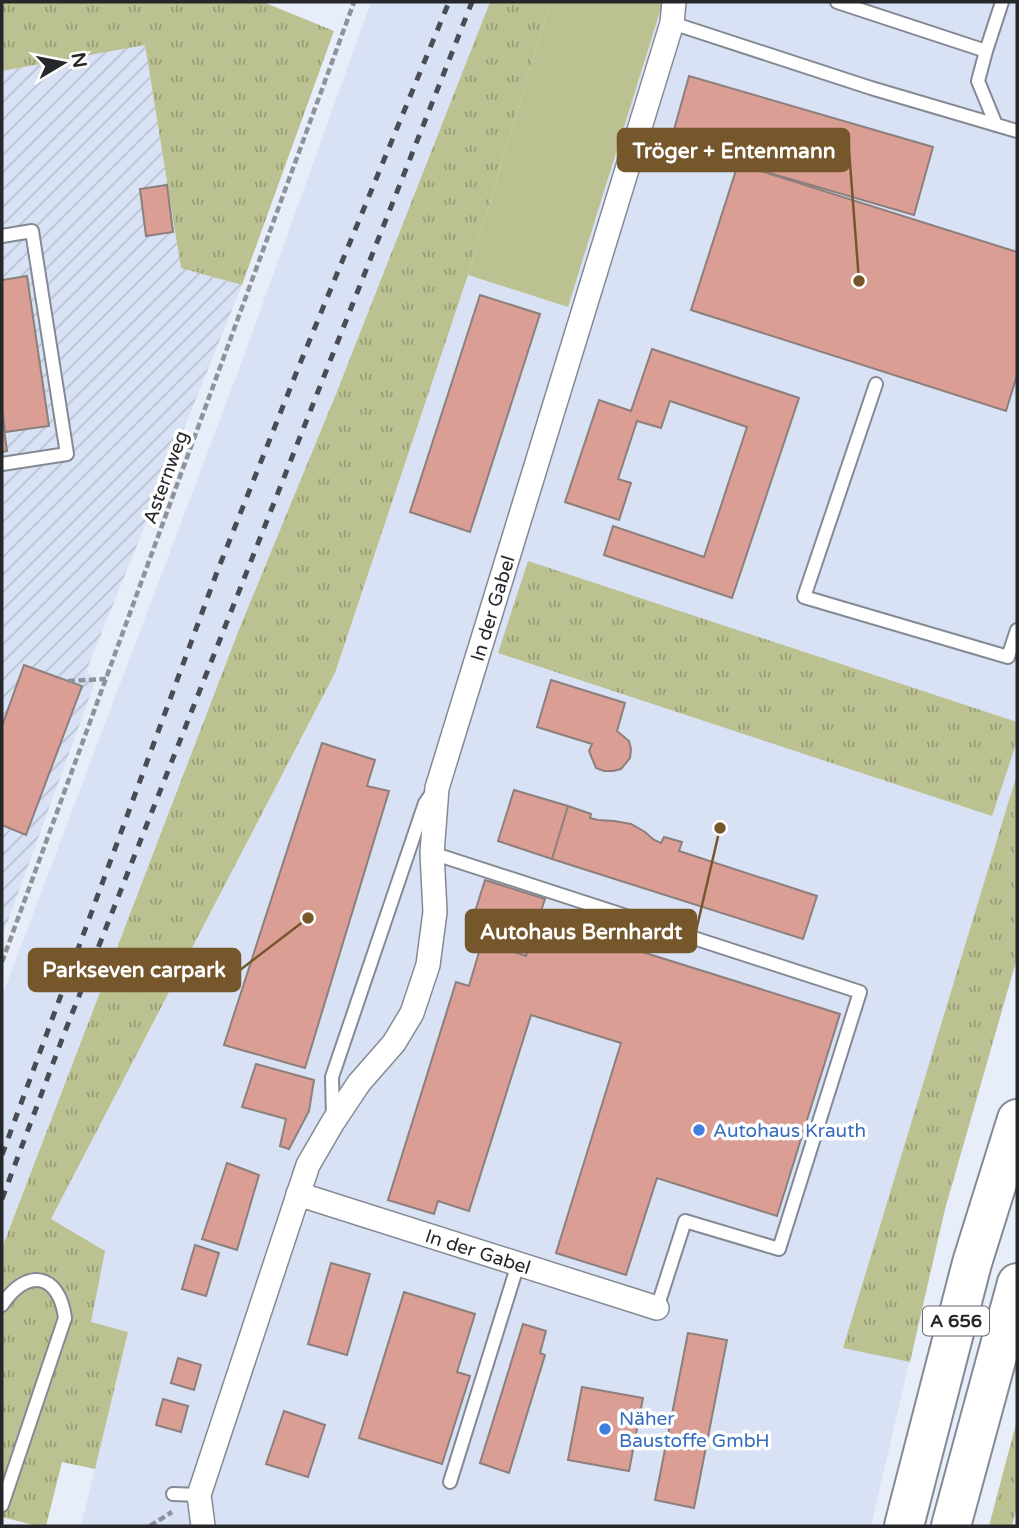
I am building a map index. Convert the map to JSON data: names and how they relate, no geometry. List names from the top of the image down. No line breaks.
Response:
{"streets":{"highway":["A 656"],"street":["In der Gabel"],"path":["Asternweg"]},"places":["Tröger + Entenmann","Autohaus Bernhardt","Parkseven carpark","Autohaus Krauth","Näher Baustoffe GmbH"],"north":"right"}
